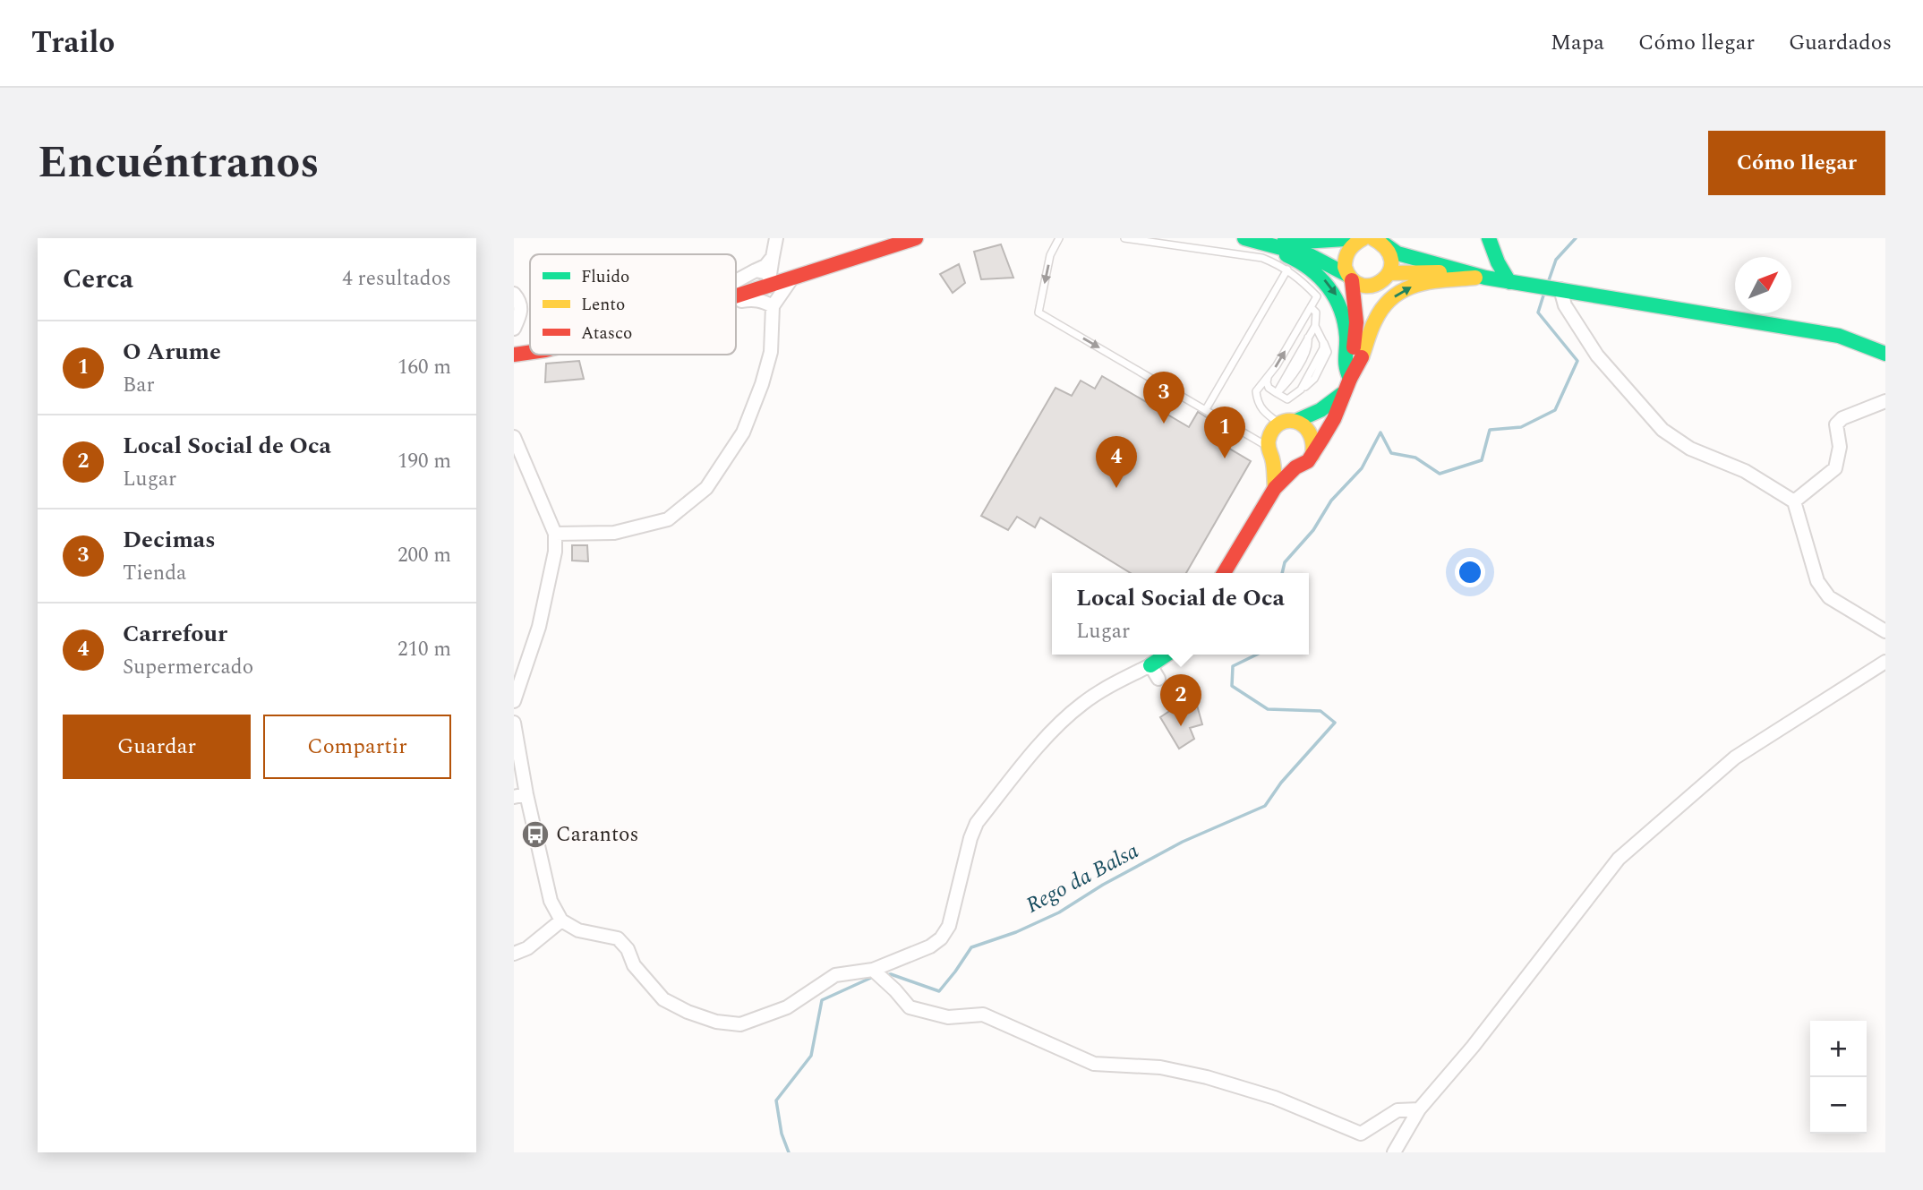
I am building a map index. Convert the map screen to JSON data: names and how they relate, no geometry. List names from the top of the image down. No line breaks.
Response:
{"water":["Rego da Balsa"],"places":{"bus stop":["Carantos"]},"legend":["Fluido","Lento","Atasco"],"north":"top right","page":{"header":"Trailo","nav":["Mapa","Cómo llegar","Guardados"],"title":"Encuéntranos","buttons":["Cómo llegar",["Guardar","Compartir"]],"heading":["Cerca","4 resultados"],"list":[{"mark":"1","name":"O Arume","note":"Bar","value":"160 m"},{"mark":"2","name":"Local Social de Oca","note":"Lugar","value":"190 m"},{"mark":"3","name":"Decimas","note":"Tienda","value":"200 m"},{"mark":"4","name":"Carrefour","note":"Supermercado","value":"210 m"}],"pins":["3","1","4","2"],"popup":["Local Social de Oca","Lugar"],"map_buttons":["+","−"]}}
